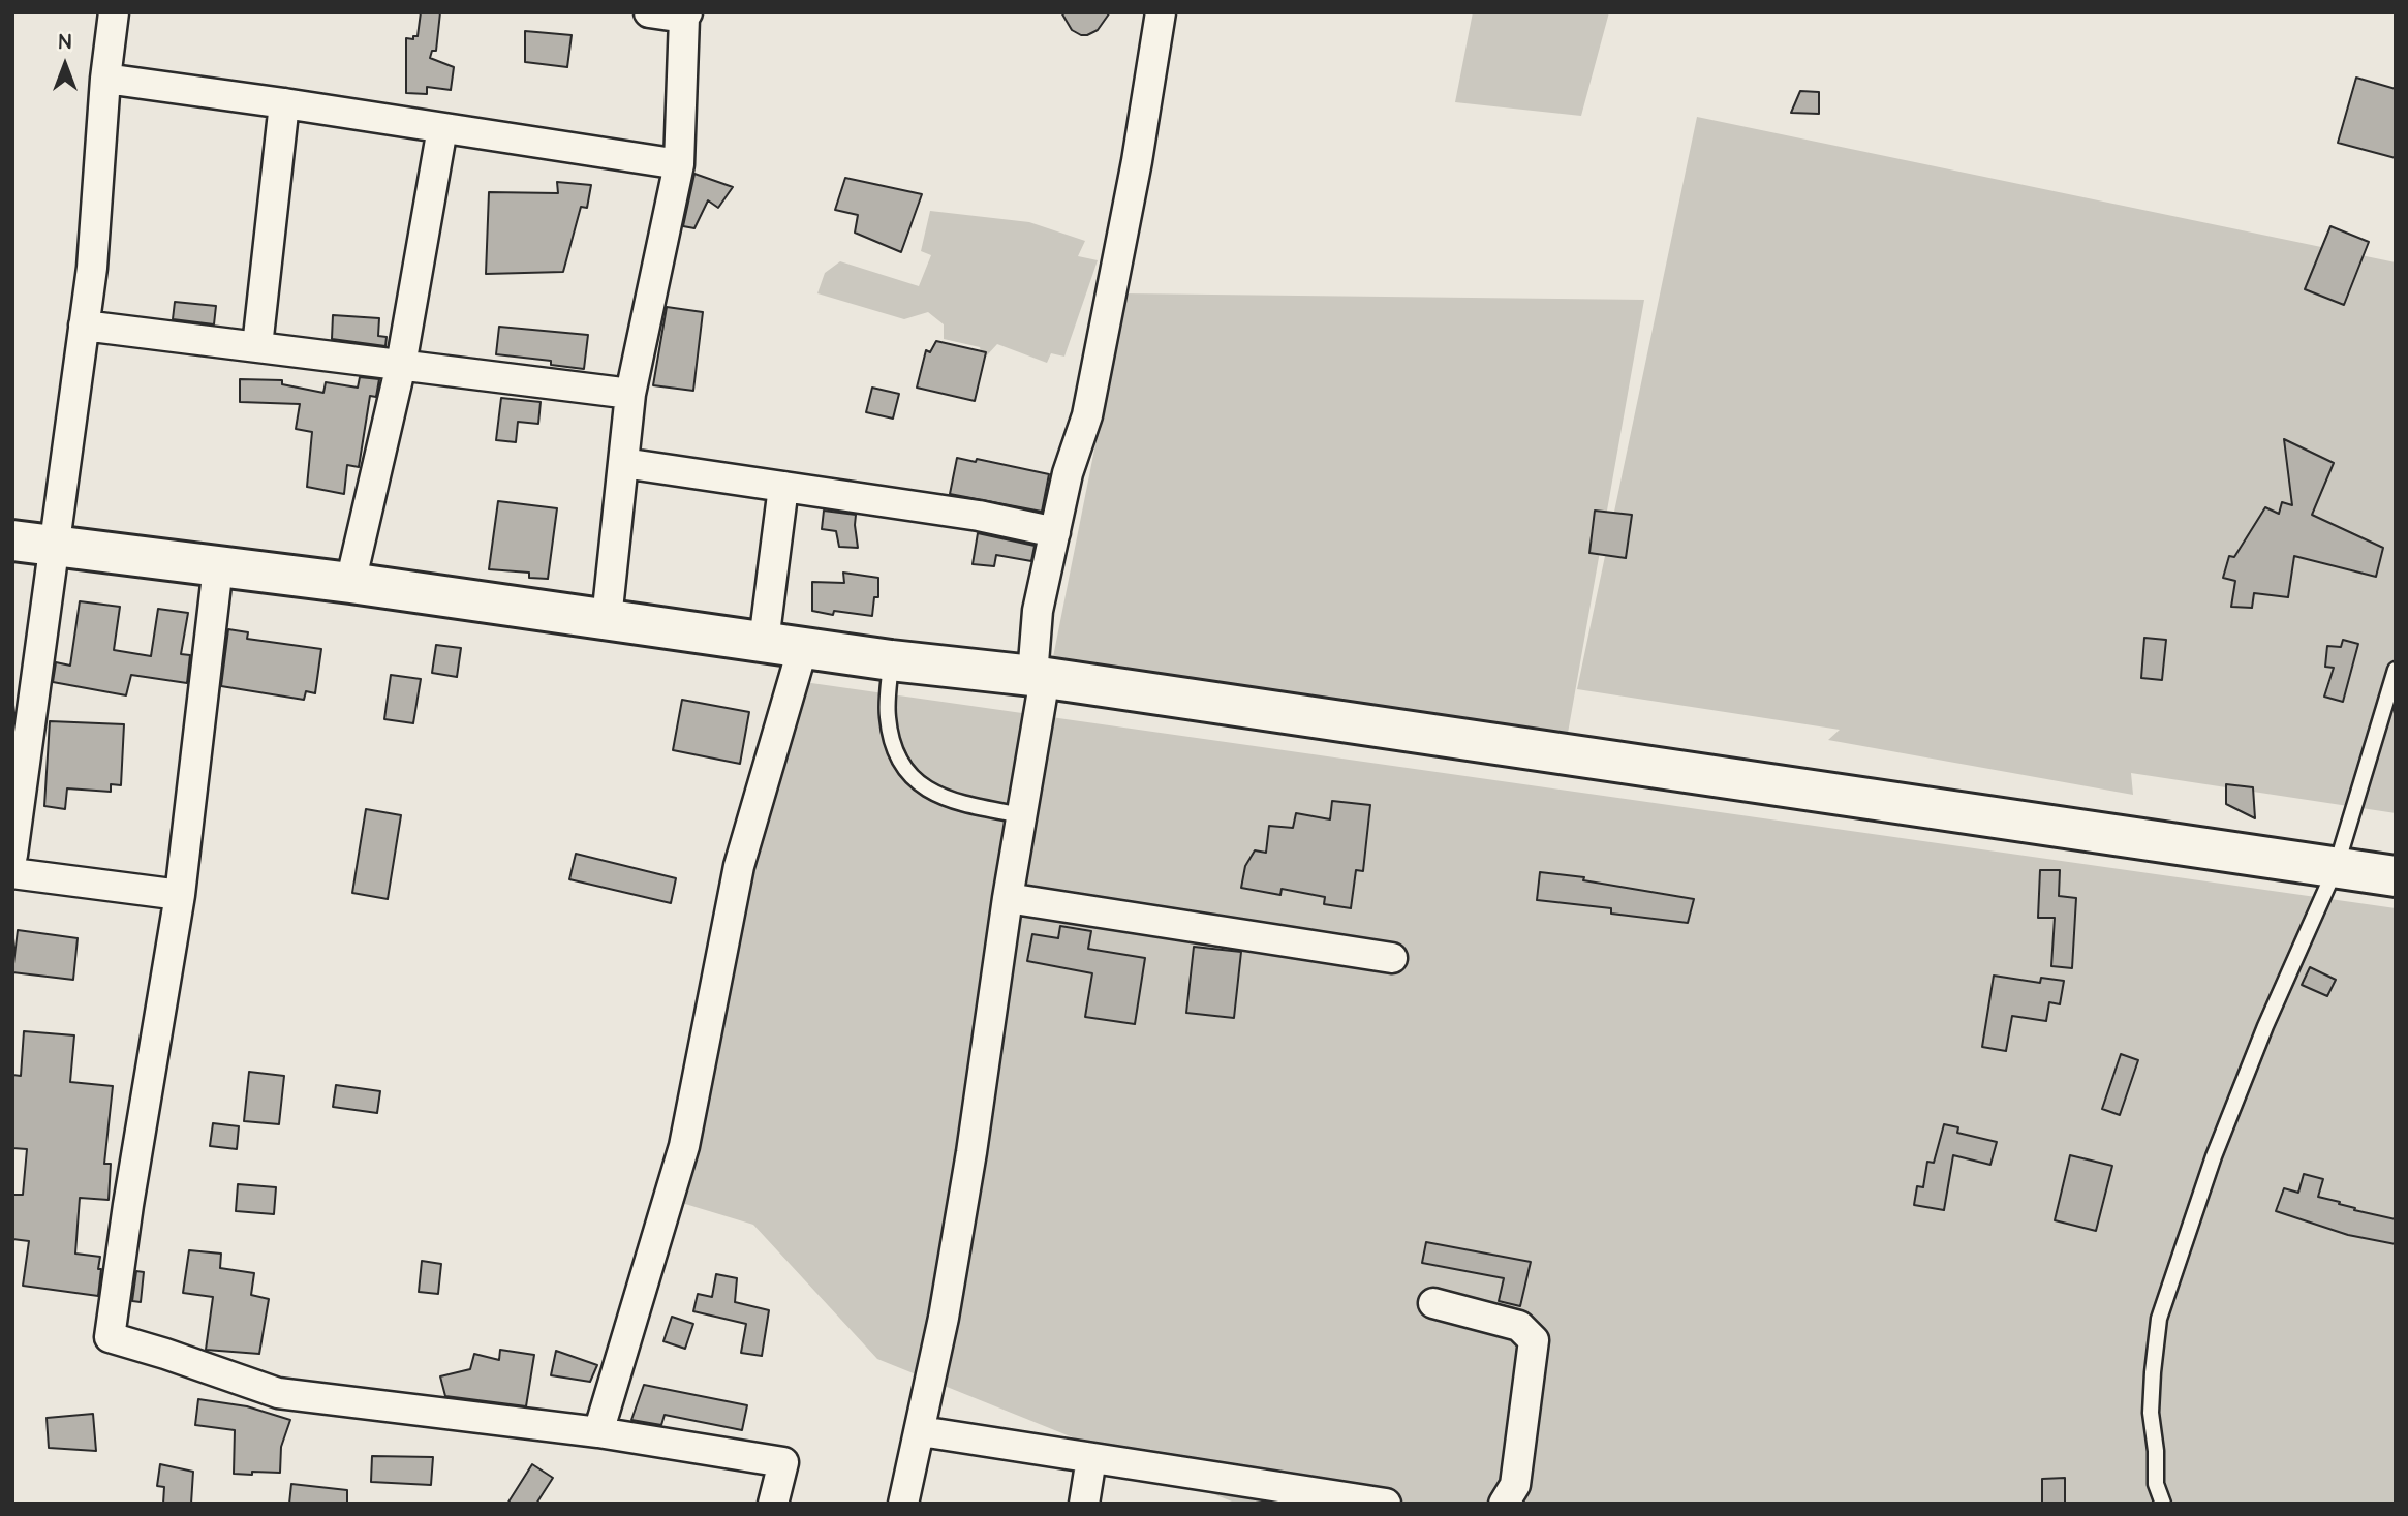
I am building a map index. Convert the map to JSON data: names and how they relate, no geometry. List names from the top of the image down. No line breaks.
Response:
{"north":"top"}
